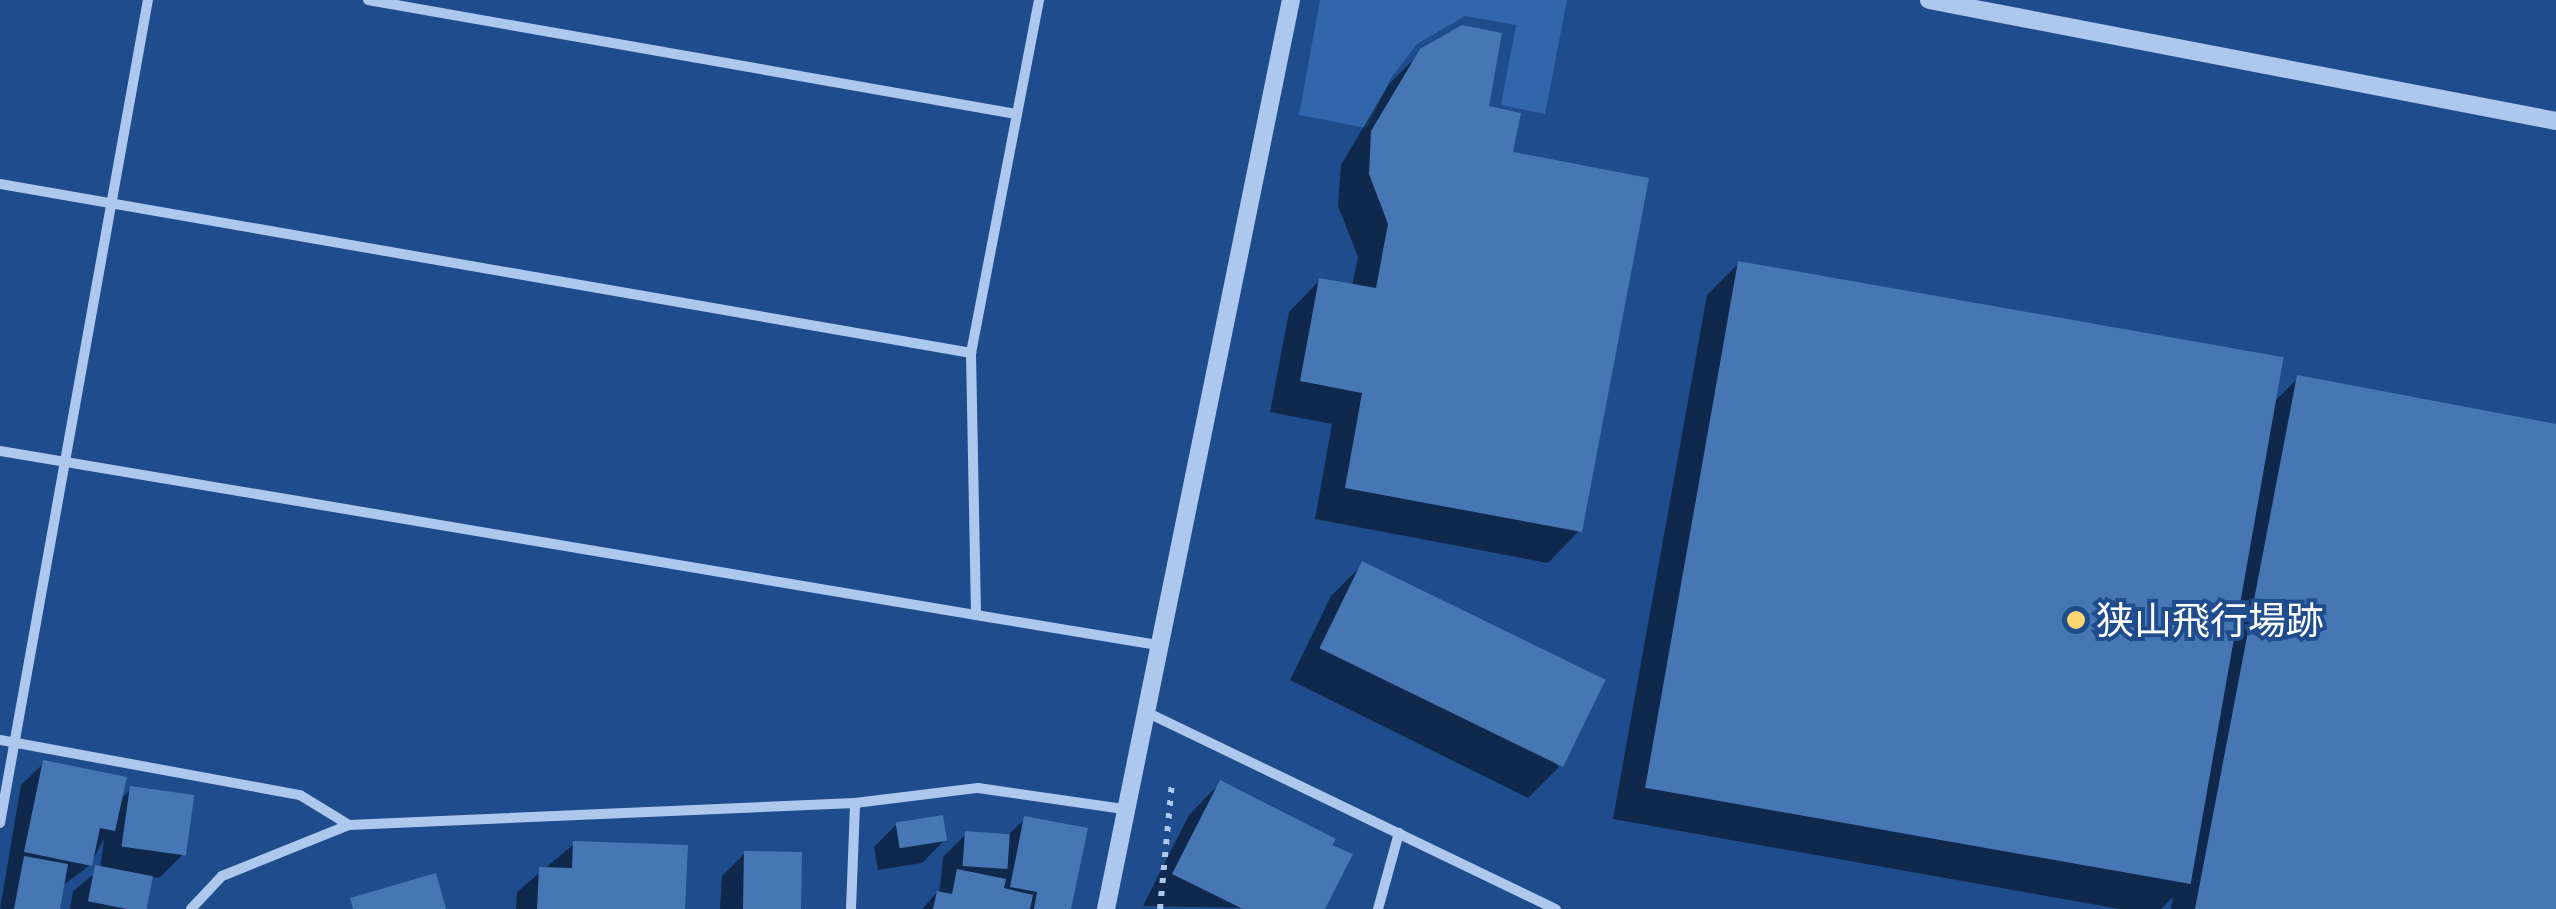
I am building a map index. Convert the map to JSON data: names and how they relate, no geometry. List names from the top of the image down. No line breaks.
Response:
{"places":["狭山飛行場跡"]}
